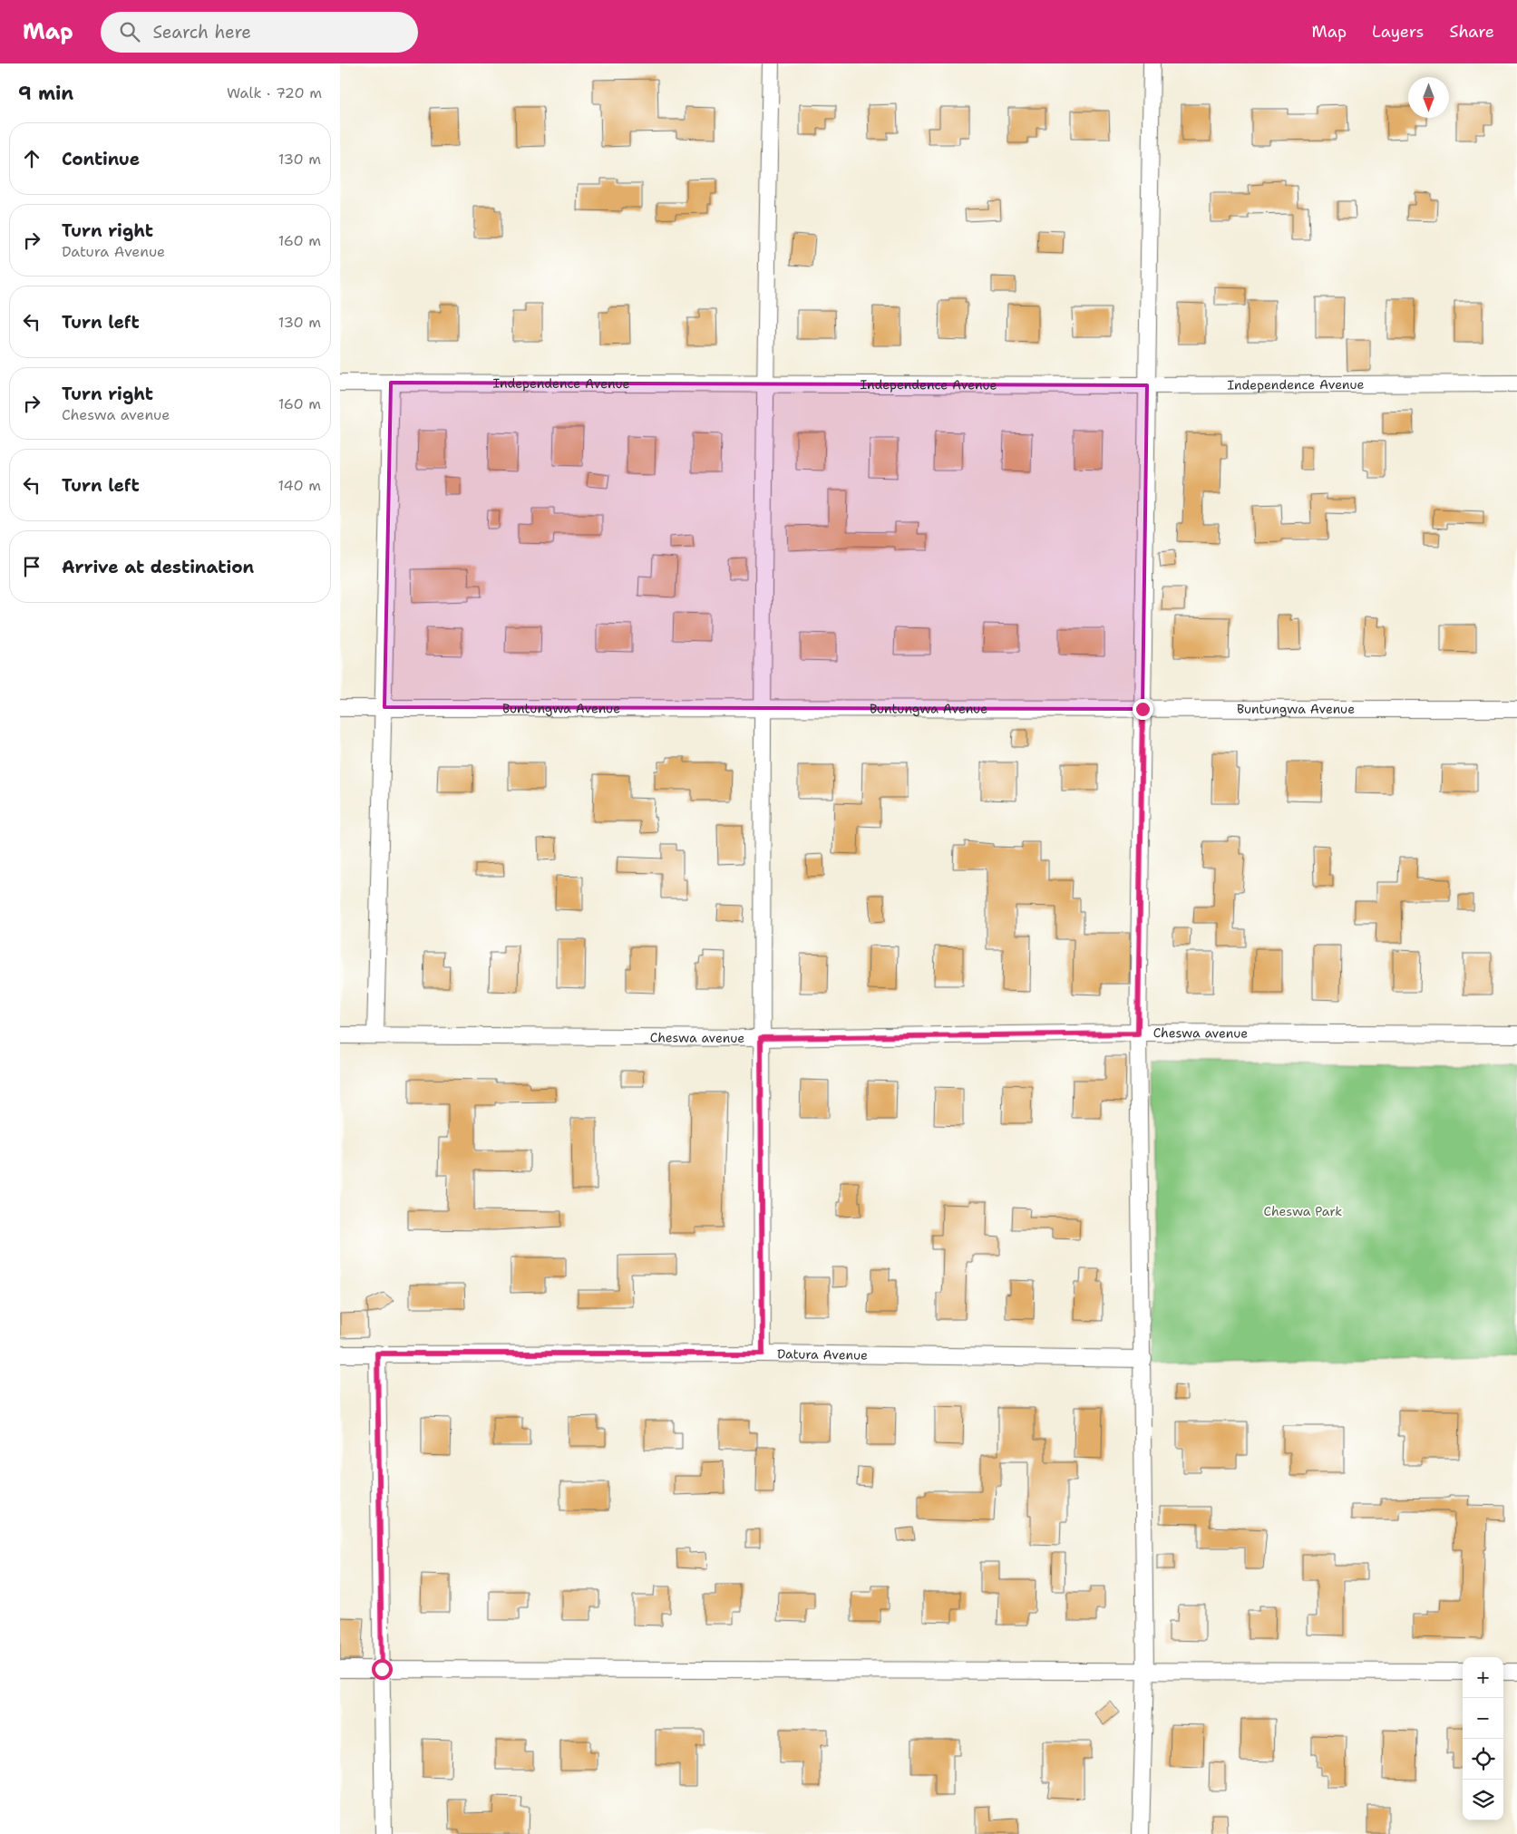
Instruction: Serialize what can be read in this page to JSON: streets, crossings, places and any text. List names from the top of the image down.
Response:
{
  "streets": {
    "street": [
      "Independence Avenue",
      "Buntungwa Avenue",
      "Cheswa avenue",
      "Datura Avenue"
    ]
  },
  "parks": ["Cheswa Park"],
  "north": "bottom",
  "page": {
    "header": "Map",
    "search": "Search here",
    "nav": ["Map", "Layers", "Share"],
    "heading": ["9 min", "Walk · 720 m"],
    "list": [
      ["Continue", "130 m"],
      ["Turn right", "Datura Avenue", "160 m"],
      ["Turn left", "130 m"],
      ["Turn right", "Cheswa avenue", "160 m"],
      ["Turn left", "140 m"],
      "Arrive at destination"
    ],
    "map_buttons": ["+", "−"]
  }
}
